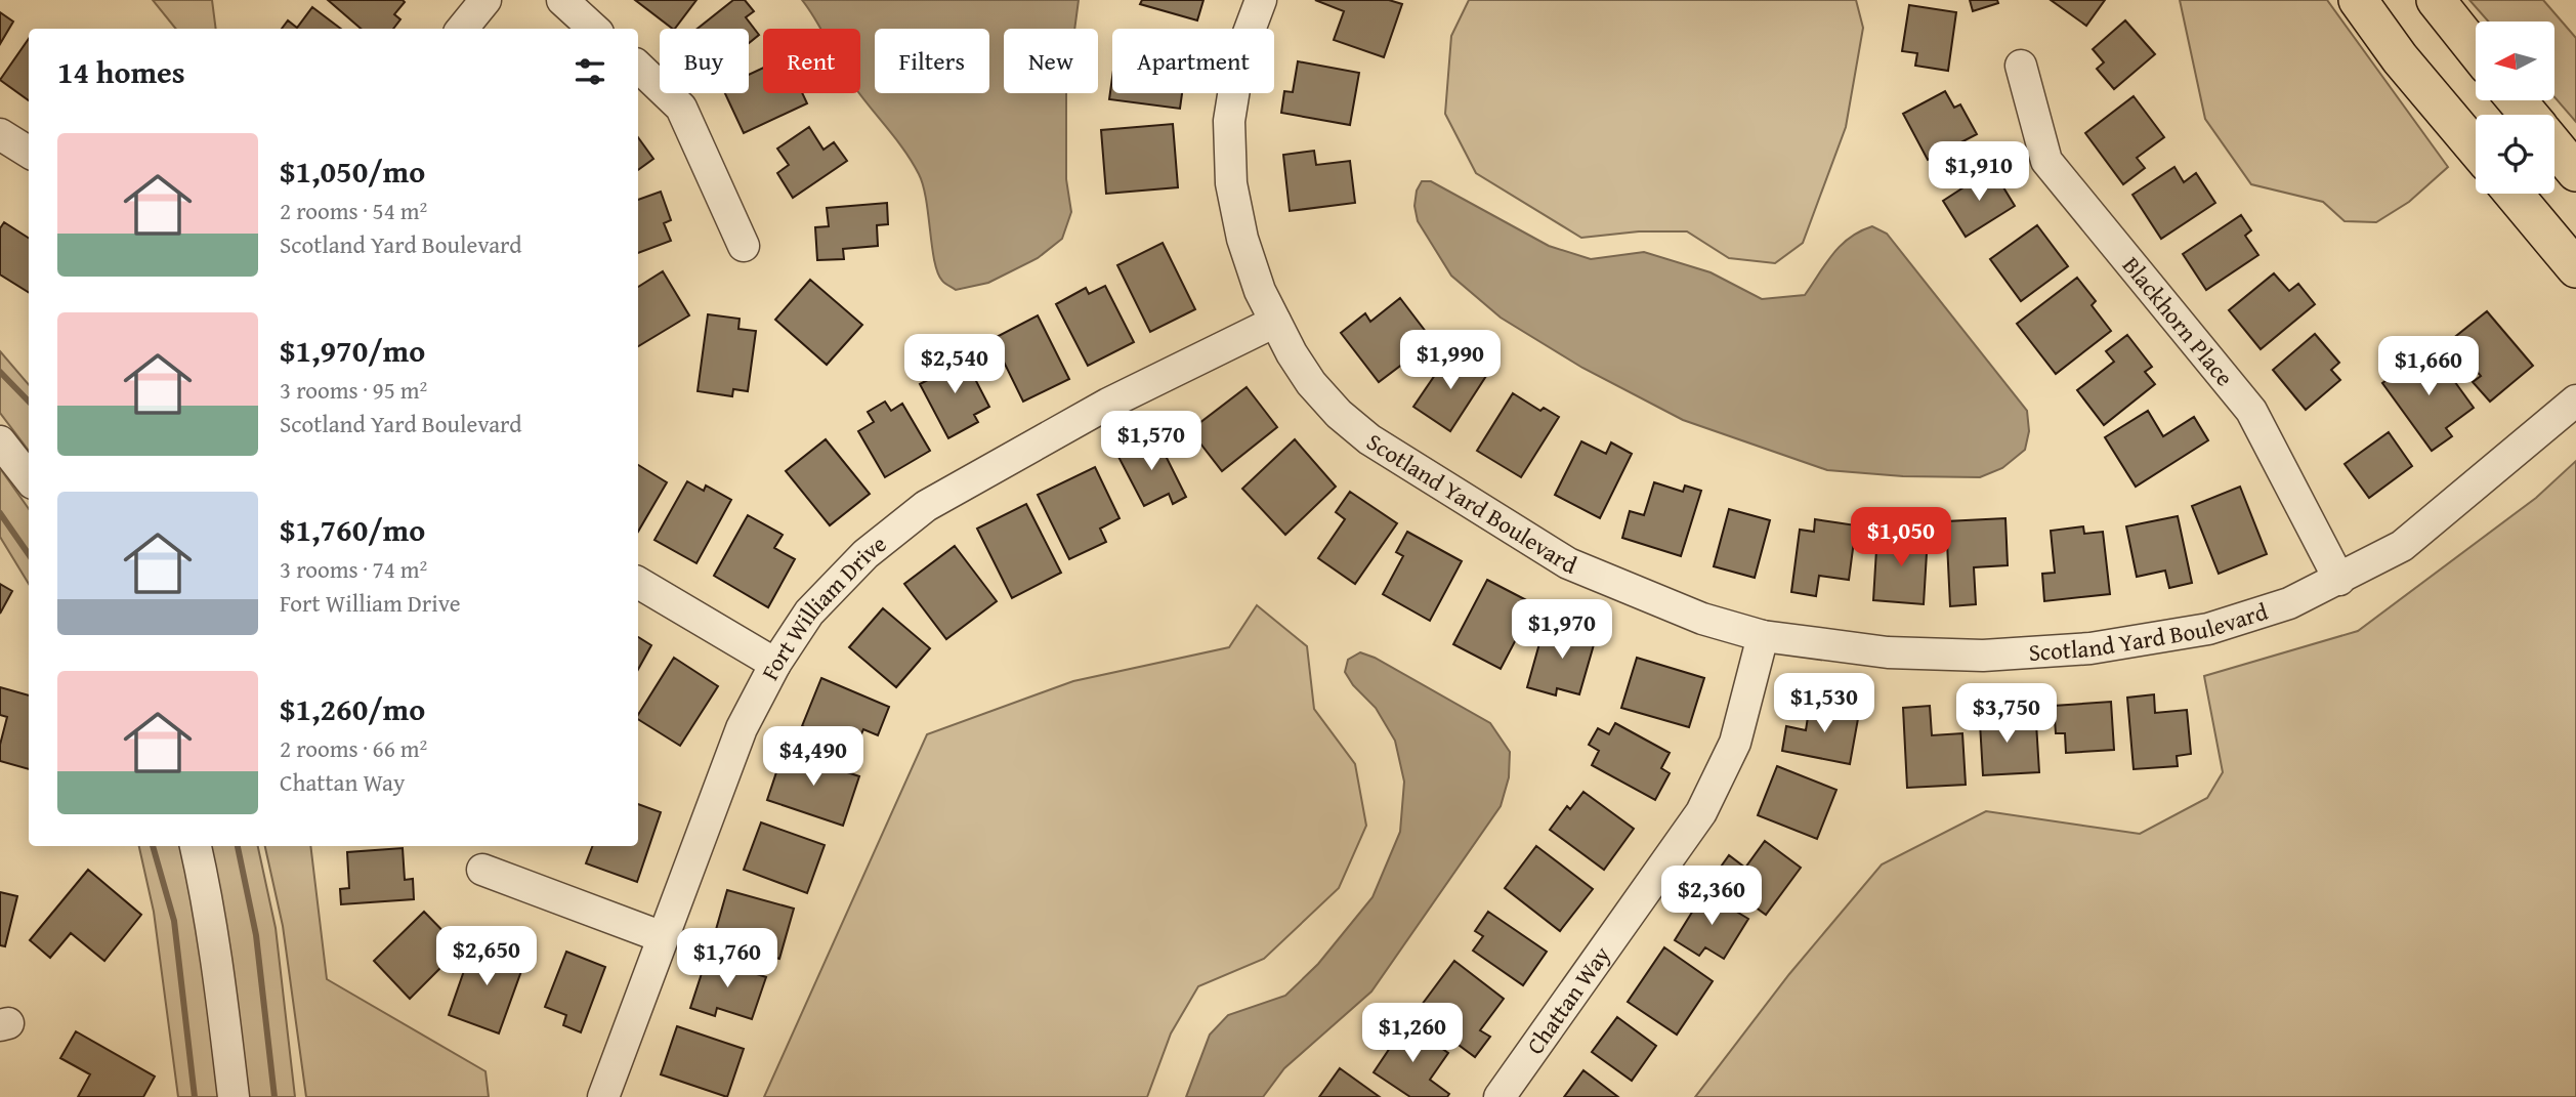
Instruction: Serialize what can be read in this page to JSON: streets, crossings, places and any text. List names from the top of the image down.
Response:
{
  "streets": {
    "street": [
      "Blackhorn Place",
      "Scotland Yard Boulevard",
      "Fort William Drive",
      "Chattan Way"
    ]
  },
  "crossings": [
    ["Blackhorn Place", "Scotland Yard Boulevard"],
    ["Scotland Yard Boulevard", "Fort William Drive"],
    ["Scotland Yard Boulevard", "Chattan Way"]
  ],
  "north": "left",
  "page": {
    "chip": [
      "Buy",
      "Rent",
      "Filters",
      "New",
      "Apartment"
    ],
    "heading": "14 homes",
    "list": [
      {
        "name": "$1,050/mo",
        "note": "2 rooms · 54 m² · Scotland Yard Boulevard"
      },
      {
        "name": "$1,970/mo",
        "note": "3 rooms · 95 m² · Scotland Yard Boulevard"
      },
      {
        "name": "$1,760/mo",
        "note": "3 rooms · 74 m² · Fort William Drive"
      },
      {
        "name": "$1,260/mo",
        "note": "2 rooms · 66 m² · Chattan Way"
      }
    ],
    "price": [
      "$1,910",
      "$1,990",
      "$2,540",
      "$1,660",
      "$1,570",
      "$1,050",
      "$1,970",
      "$1,530",
      "$3,750",
      "$4,490",
      "$2,360",
      "$2,650",
      "$1,760",
      "$1,260"
    ]
  }
}
